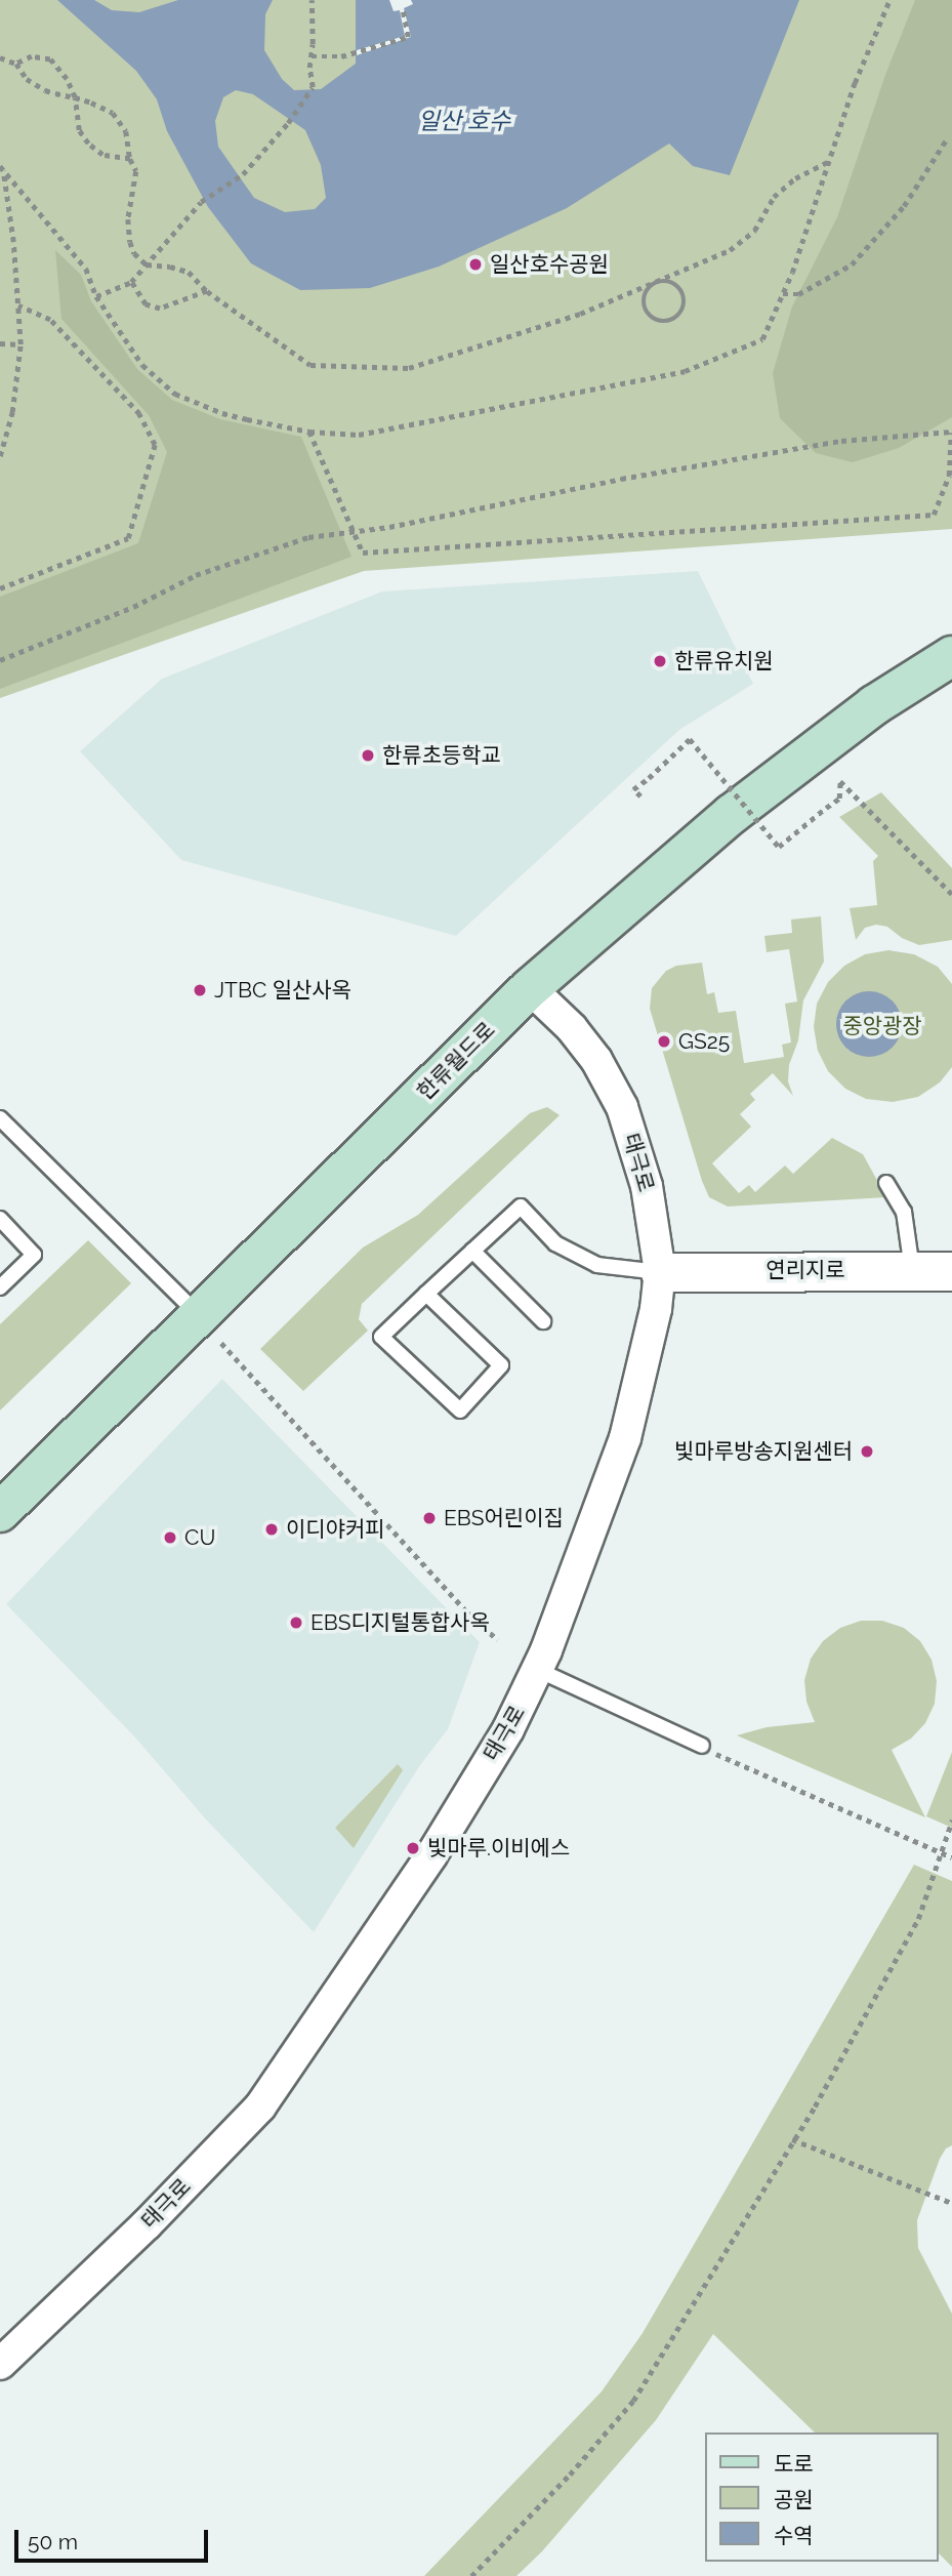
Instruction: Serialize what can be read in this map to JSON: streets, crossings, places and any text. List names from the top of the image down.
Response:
{
  "streets": {
    "main road": ["한류월드로"],
    "street": ["태극로", "연리지로"]
  },
  "crossings": [
    ["한류월드로", "태극로"],
    ["태극로", "연리지로"]
  ],
  "water": ["일산 호수"],
  "parks": ["중앙광장"],
  "places": [
    "일산호수공원",
    "한류유치원",
    "한류초등학교",
    "JTBC 일산사옥",
    "GS25",
    "빛마루방송지원센터",
    "EBS어린이집",
    "이디야커피",
    "CU",
    "EBS디지털통합사옥",
    "빛마루.이비에스"
  ],
  "legend": ["도로", "공원", "수역"],
  "scale_bar": "50 m"
}
